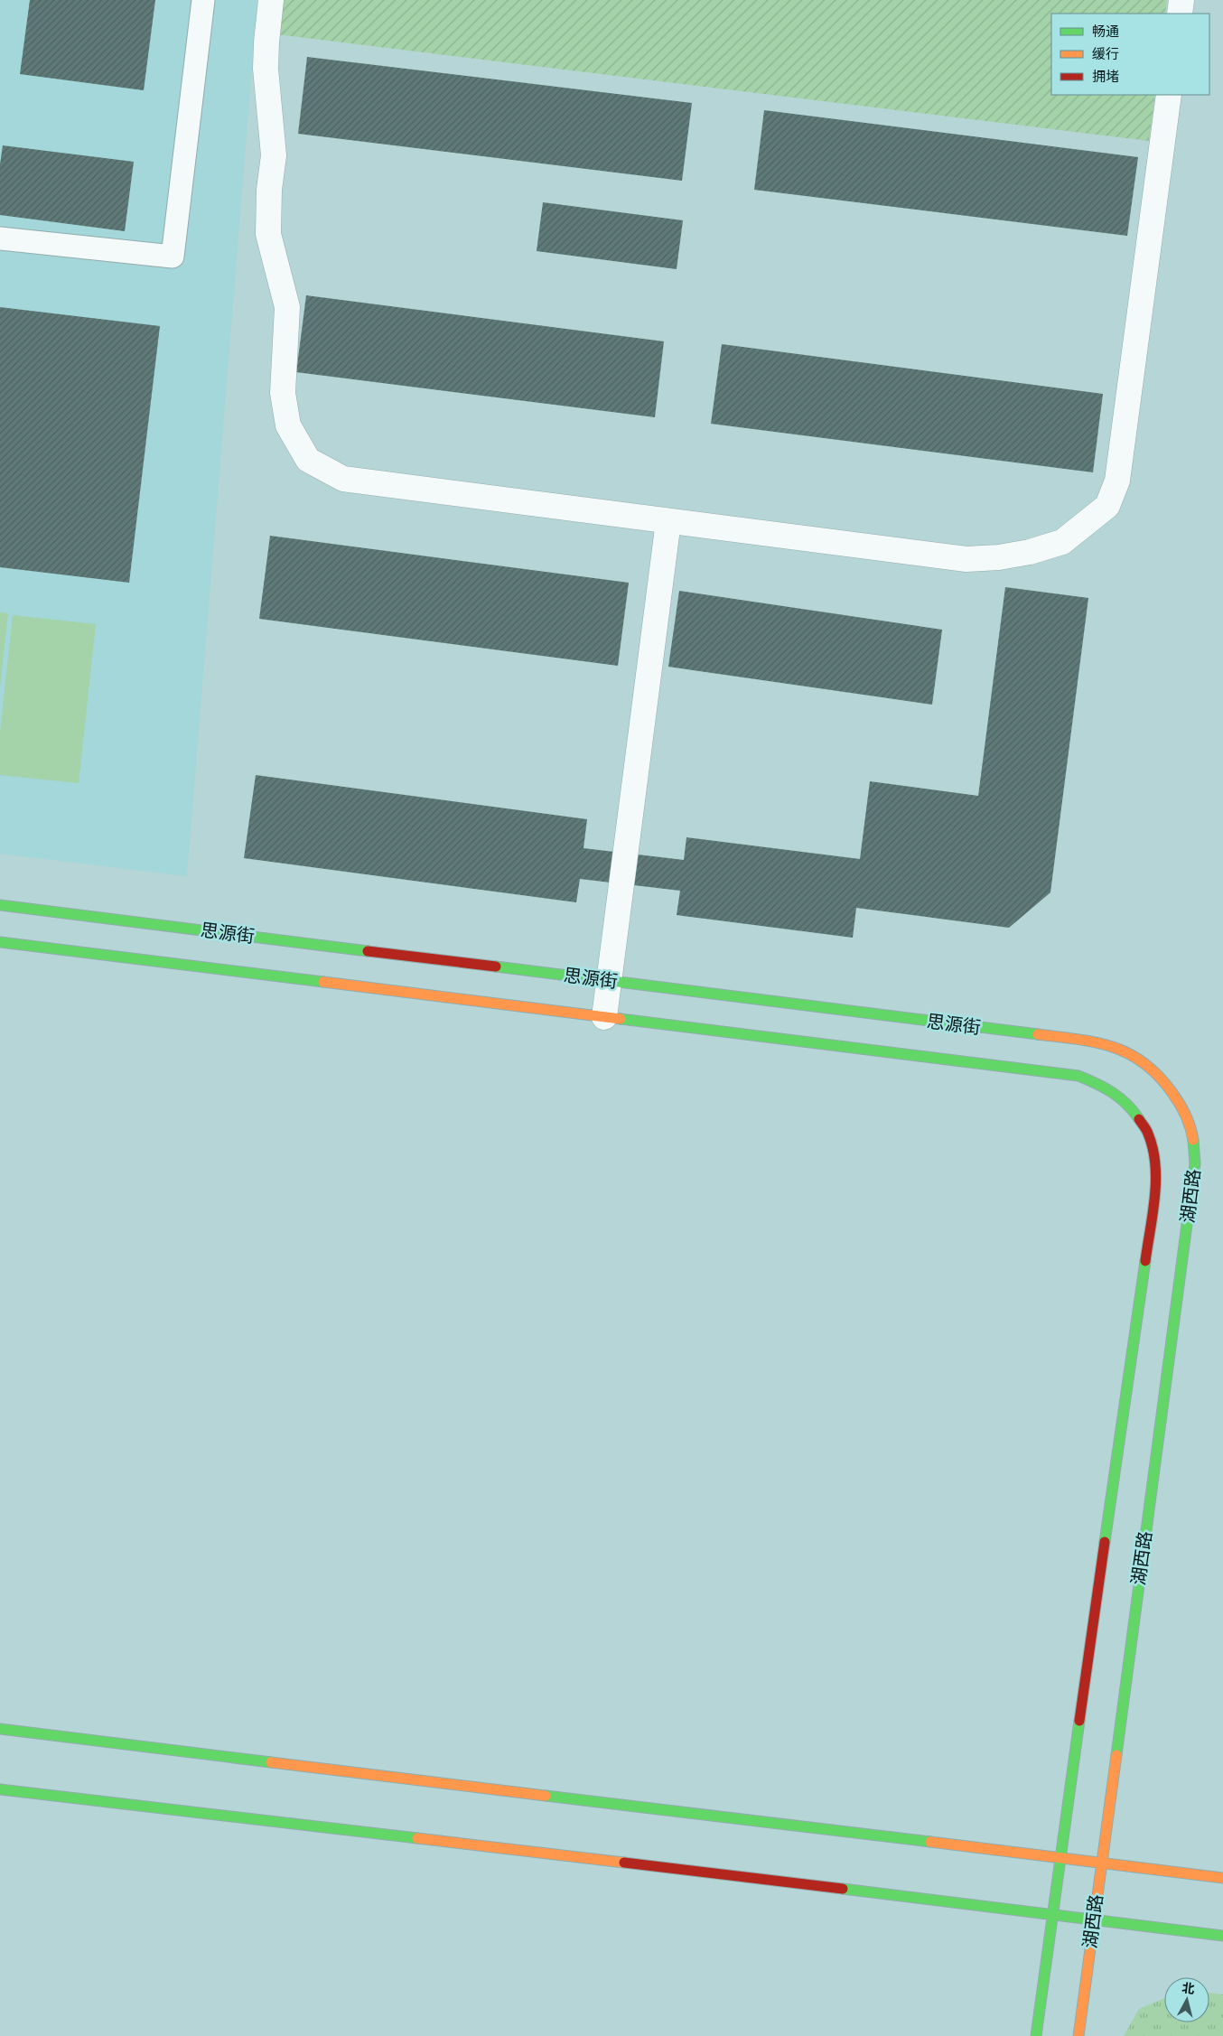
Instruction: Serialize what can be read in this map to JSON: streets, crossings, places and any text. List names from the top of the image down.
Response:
{
  "streets": {
    "street": ["思源街", "湖西路"]
  },
  "crossings": [
    ["思源街", "湖西路"]
  ],
  "legend": ["畅通", "缓行", "拥堵"],
  "north": "top"
}
